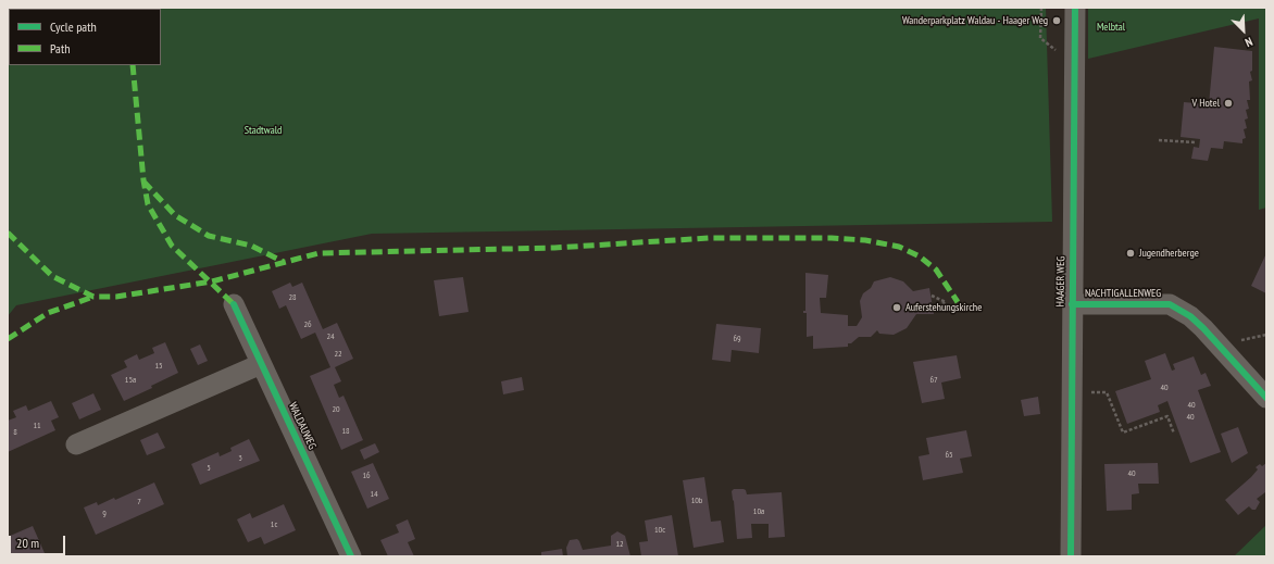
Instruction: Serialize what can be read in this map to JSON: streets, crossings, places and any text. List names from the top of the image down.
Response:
{
  "streets": {
    "street": ["HAAGER WEG", "NACHTIGALLENWEG", "WALDAUWEG"]
  },
  "crossings": [
    ["HAAGER WEG", "NACHTIGALLENWEG"]
  ],
  "parks": ["Melbtal", "Stadtwald"],
  "places": [
    "Wanderparkplatz Waldau - Haager Weg",
    "V Hotel",
    "Jugendherberge",
    "Auferstehungskirche"
  ],
  "house_numbers": [
    "28",
    "26",
    "24",
    "69",
    "22",
    "15",
    "15a",
    "67",
    "40",
    "40",
    "20",
    "40",
    "11",
    "18",
    "8",
    "65",
    "3",
    "5",
    "40",
    "16",
    "14",
    "10b",
    "7",
    "10a",
    "9",
    "1c",
    "10c",
    "12"
  ],
  "legend": ["Cycle path", "Path"],
  "scale_bar": "20 m",
  "north": "bottom right"
}
